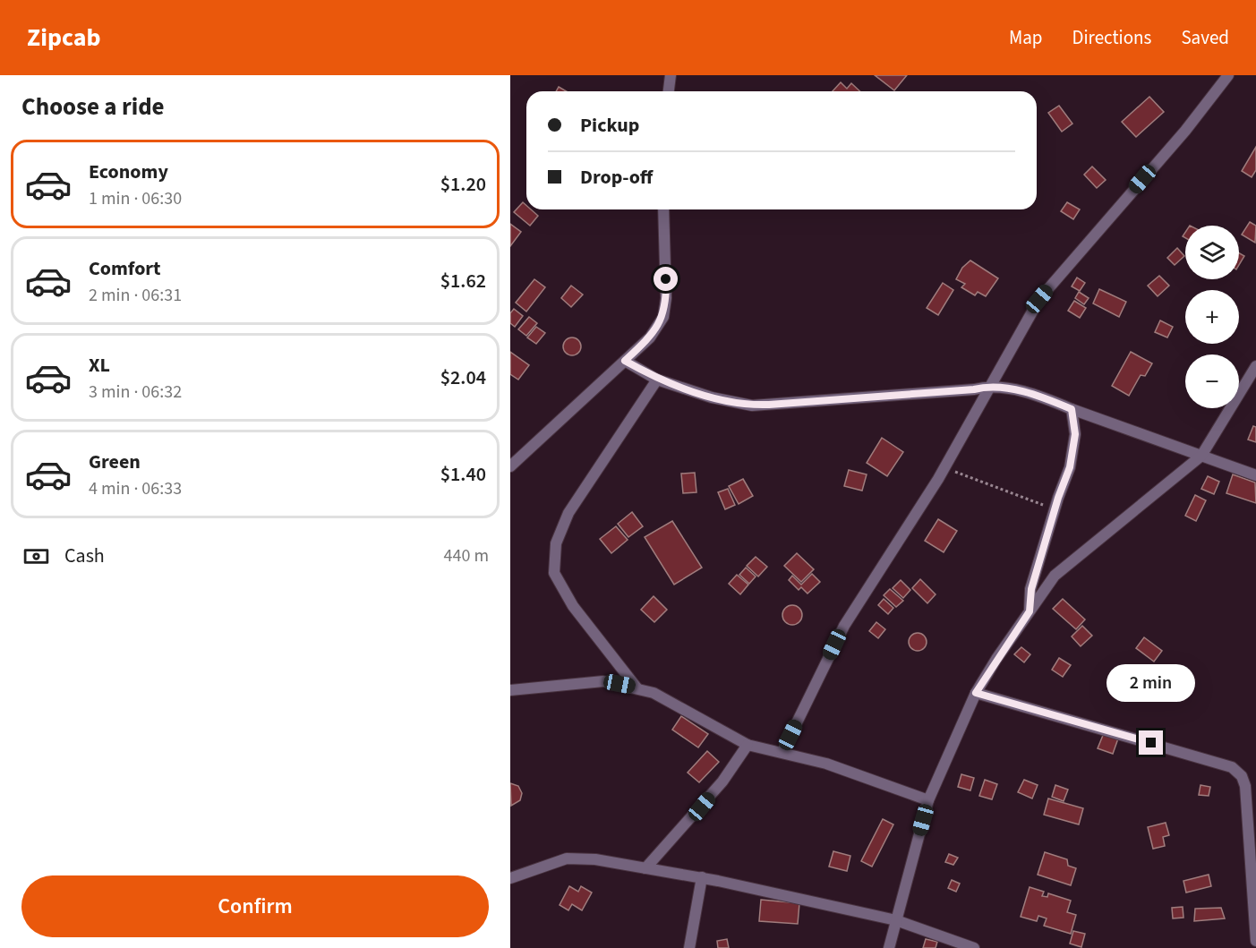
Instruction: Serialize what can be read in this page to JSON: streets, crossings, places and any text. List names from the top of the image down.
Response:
{
  "page": {
    "header": "Zipcab",
    "nav": ["Map", "Directions", "Saved"],
    "heading": "Choose a ride",
    "banner": ["Pickup", "Drop-off"],
    "list": [
      {
        "name": "Economy",
        "note": "1 min · 06:30",
        "value": "$1.20"
      },
      {
        "name": "Comfort",
        "note": "2 min · 06:31",
        "value": "$1.62"
      },
      {
        "name": "XL",
        "note": "3 min · 06:32",
        "value": "$2.04"
      },
      {
        "name": "Green",
        "note": "4 min · 06:33",
        "value": "$1.40"
      }
    ],
    "map_buttons": ["+", "−"],
    "pay": ["Cash", "440 m"],
    "bubble": "2 min",
    "buttons": "Confirm"
  }
}
